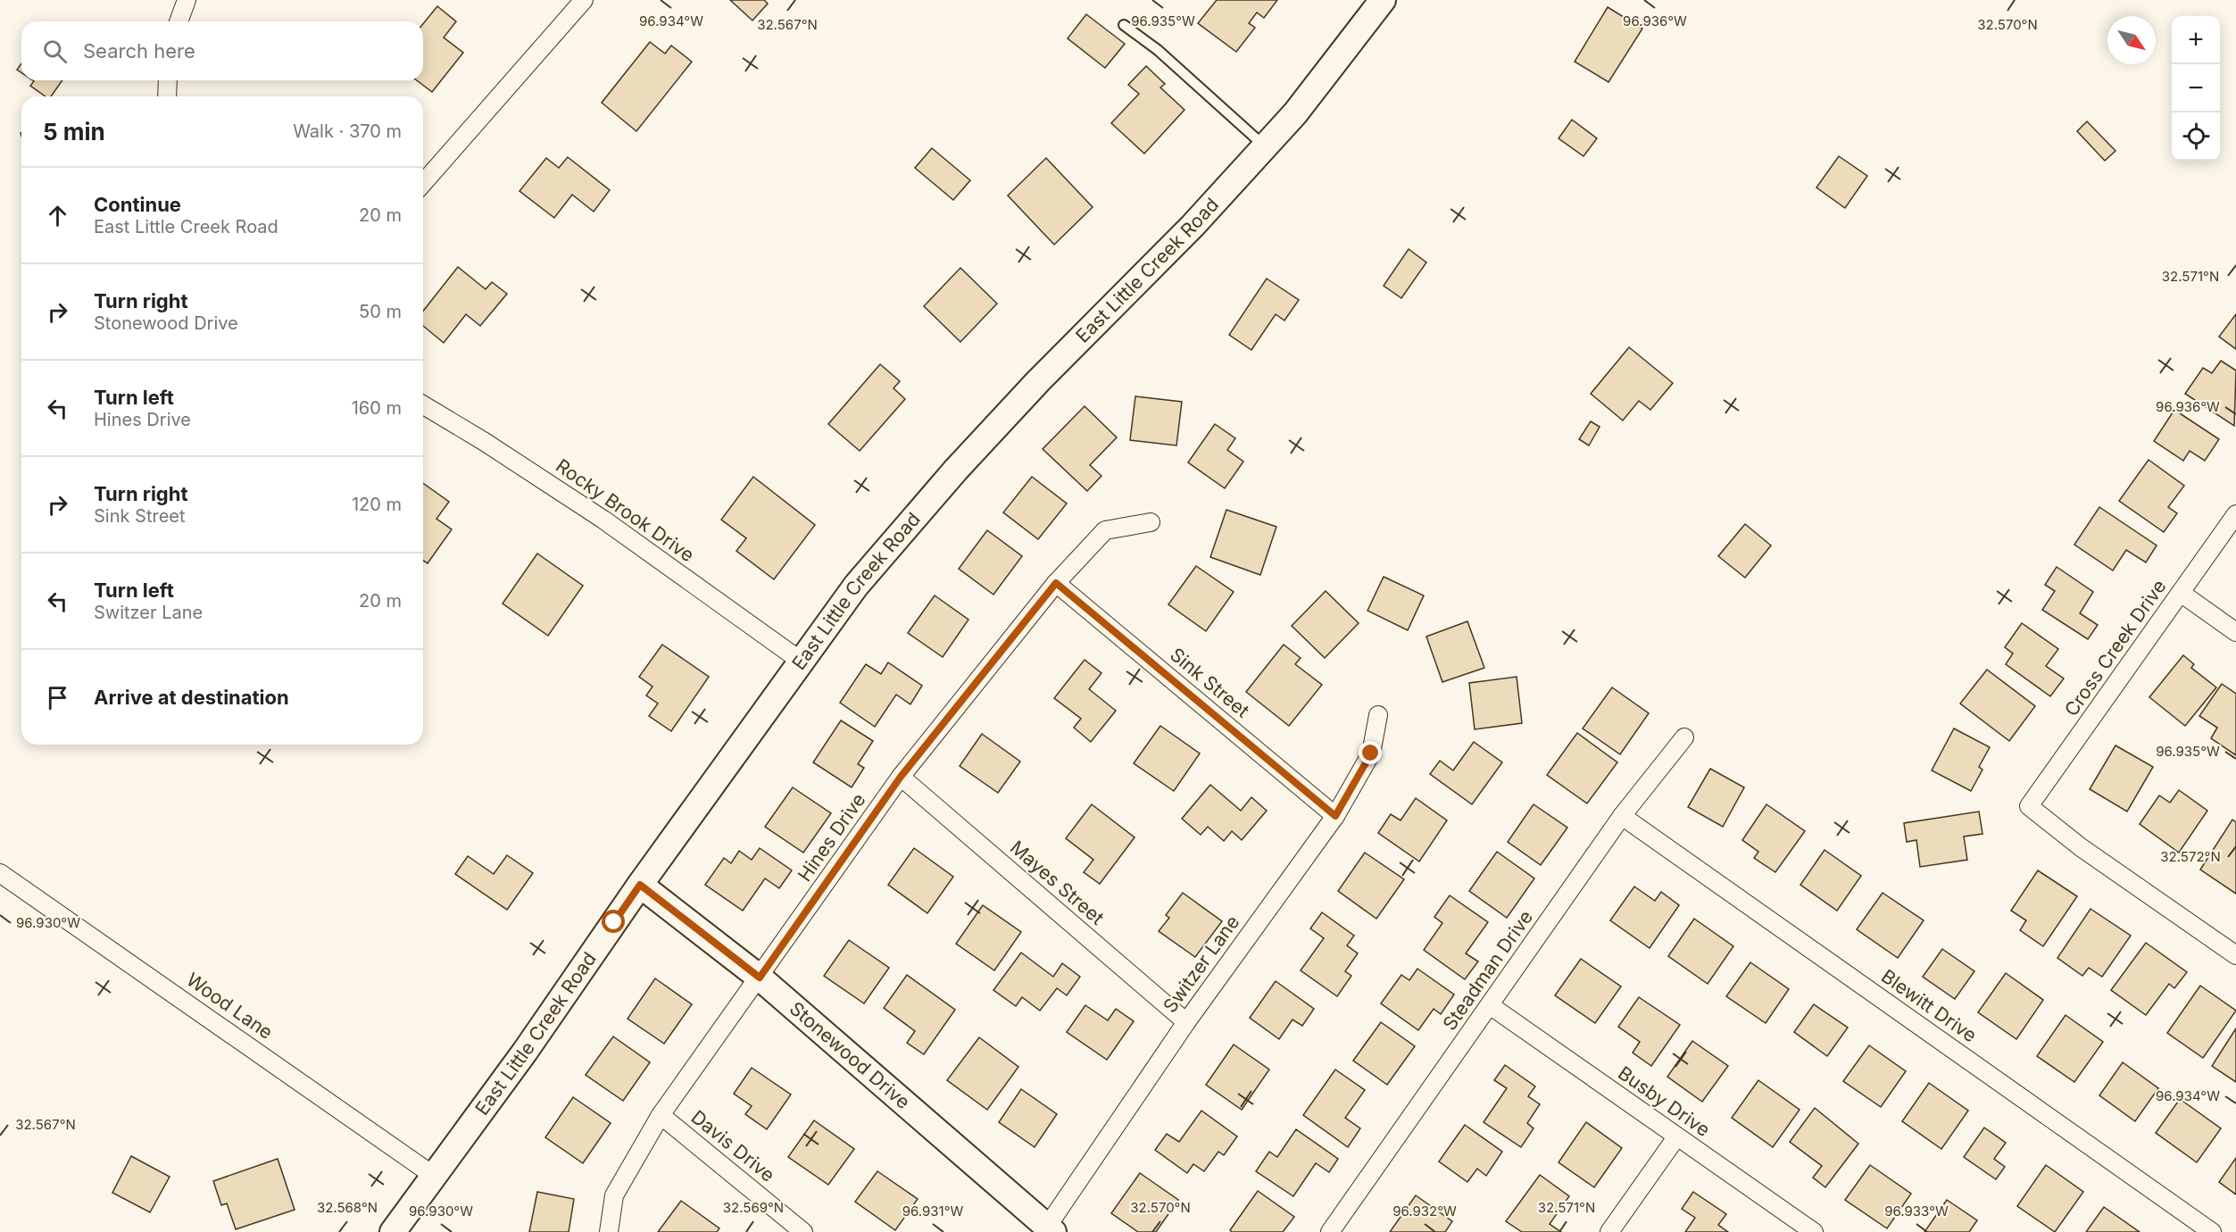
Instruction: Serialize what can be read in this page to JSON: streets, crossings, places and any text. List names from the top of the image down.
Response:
{
  "streets": {
    "street": [
      "East Little Creek Road",
      "Rocky Brook Drive",
      "Cross Creek Drive",
      "Sink Street",
      "Hines Drive",
      "Mayes Street",
      "Switzer Lane",
      "Steadman Drive",
      "Wood Lane",
      "Blewitt Drive",
      "Stonewood Drive",
      "Busby Drive",
      "Davis Drive"
    ]
  },
  "crossings": [
    ["East Little Creek Road", "Rocky Brook Drive"],
    ["East Little Creek Road", "Wood Lane"],
    ["East Little Creek Road", "Stonewood Drive"],
    ["Sink Street", "Hines Drive"],
    ["Sink Street", "Switzer Lane"],
    ["Hines Drive", "Mayes Street"],
    ["Hines Drive", "Stonewood Drive"],
    ["Hines Drive", "Davis Drive"],
    ["Mayes Street", "Switzer Lane"],
    ["Switzer Lane", "Stonewood Drive"],
    ["Steadman Drive", "Blewitt Drive"],
    ["Steadman Drive", "Busby Drive"]
  ],
  "north": "bottom right",
  "page": {
    "map_buttons": ["+", "−"],
    "search": "Search here",
    "heading": ["5 min", "Walk · 370 m"],
    "list": [
      ["Continue", "East Little Creek Road", "20 m"],
      ["Turn right", "Stonewood Drive", "50 m"],
      ["Turn left", "Hines Drive", "160 m"],
      ["Turn right", "Sink Street", "120 m"],
      ["Turn left", "Switzer Lane", "20 m"],
      "Arrive at destination"
    ]
  },
  "coordinates": [
    "96.936°W",
    "96.934°W",
    "96.935°W",
    "32.567°N",
    "32.570°N",
    "32.571°N",
    "32.572°N",
    "96.930°W",
    "32.568°N",
    "32.569°N",
    "96.931°W",
    "96.932°W",
    "96.933°W"
  ]
}
